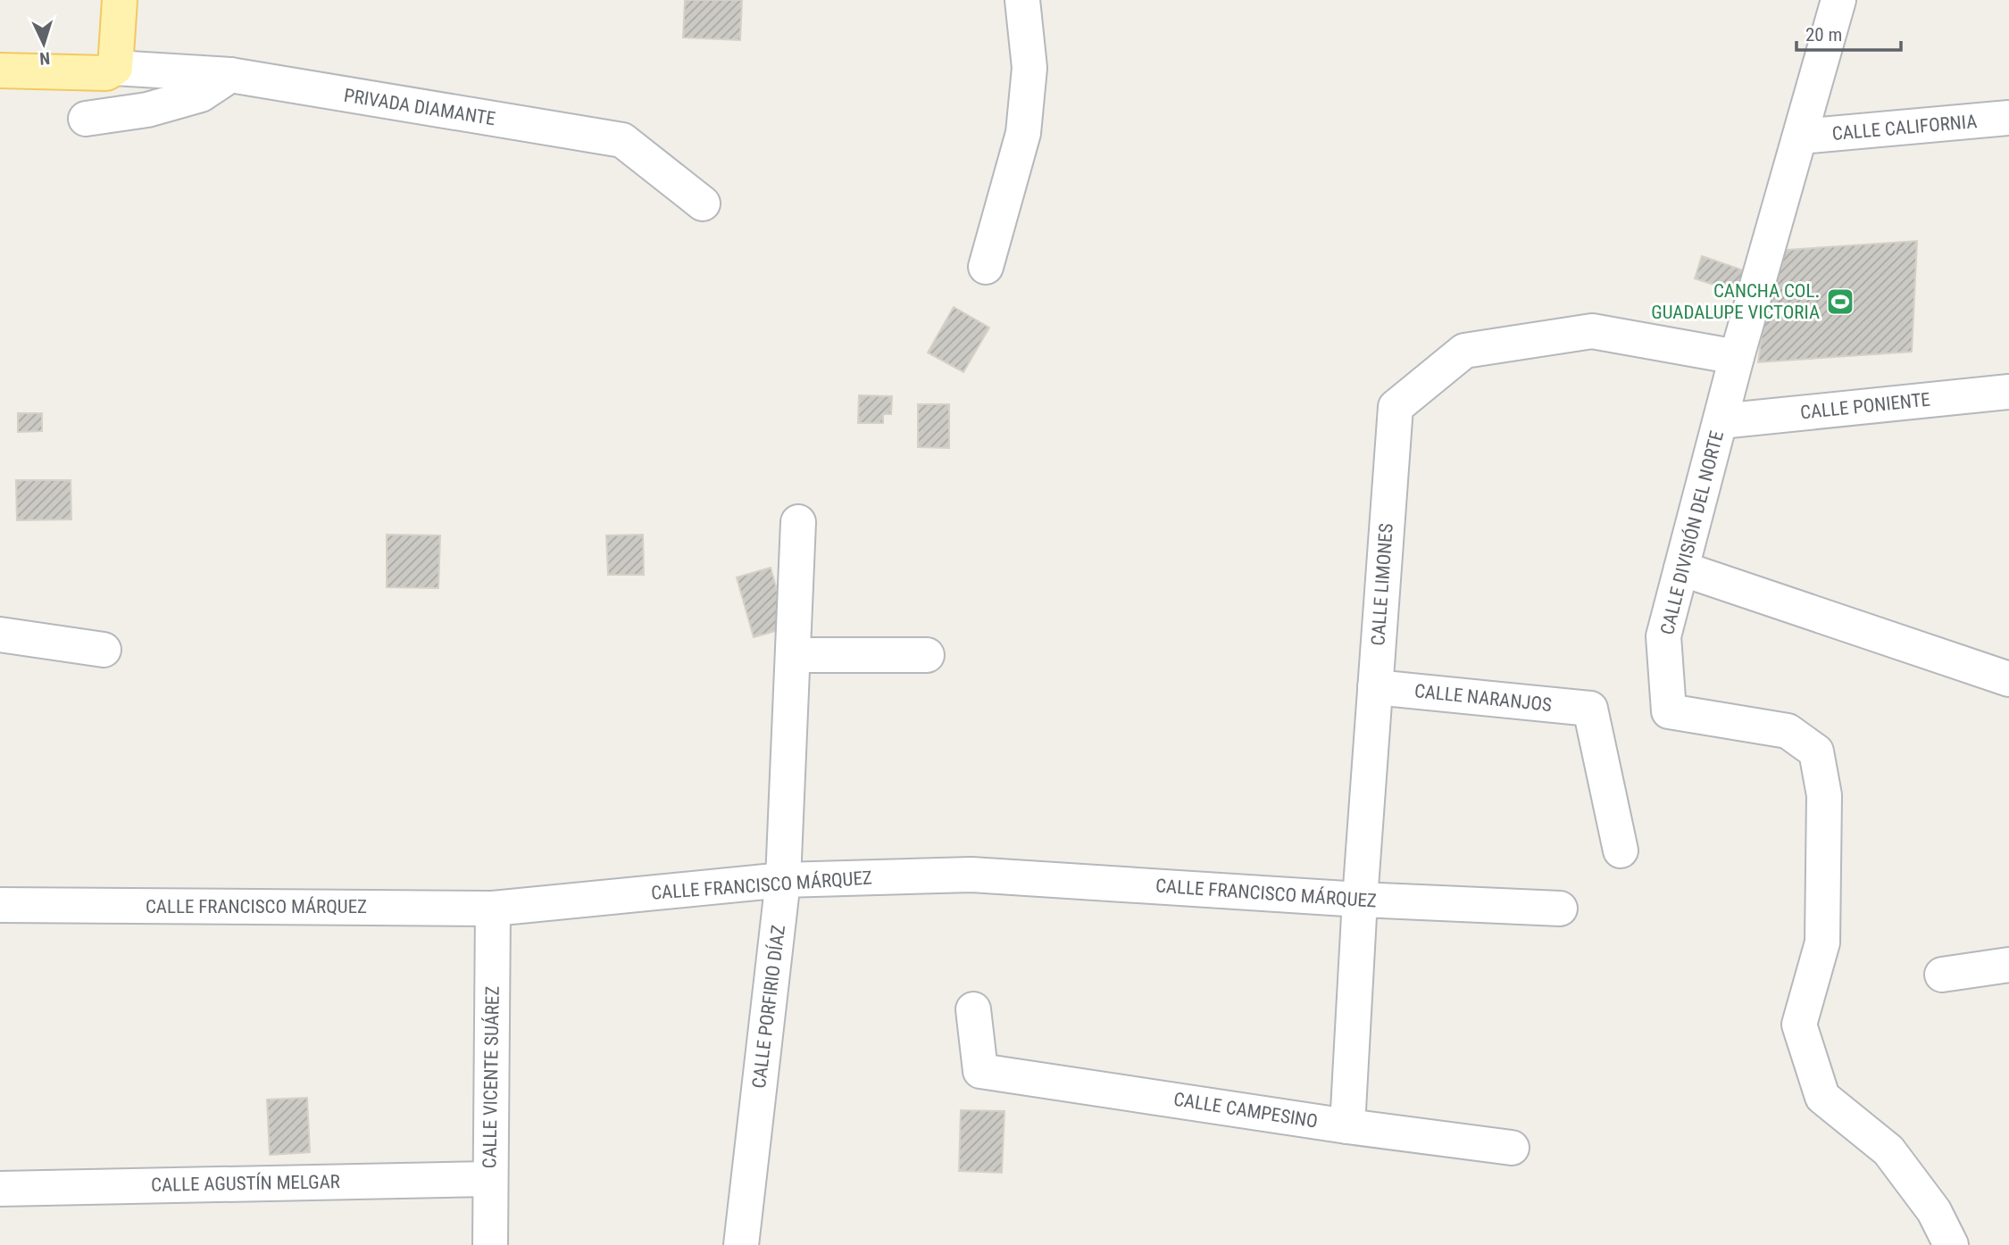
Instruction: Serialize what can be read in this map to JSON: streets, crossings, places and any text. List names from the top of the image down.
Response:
{
  "streets": {
    "street": [
      "PRIVADA DIAMANTE",
      "CALLE CALIFORNIA",
      "CALLE PONIENTE",
      "CALLE DIVISIÓN DEL NORTE",
      "CALLE LIMONES",
      "CALLE NARANJOS",
      "CALLE FRANCISCO MÁRQUEZ",
      "CALLE PORFIRIO DÍAZ",
      "CALLE VICENTE SUÁREZ",
      "CALLE CAMPESINO",
      "CALLE AGUSTÍN MELGAR"
    ]
  },
  "crossings": [
    ["CALLE CALIFORNIA", "CALLE DIVISIÓN DEL NORTE"],
    ["CALLE PONIENTE", "CALLE DIVISIÓN DEL NORTE"],
    ["CALLE DIVISIÓN DEL NORTE", "CALLE LIMONES"],
    ["CALLE LIMONES", "CALLE NARANJOS"],
    ["CALLE LIMONES", "CALLE FRANCISCO MÁRQUEZ"],
    ["CALLE LIMONES", "CALLE CAMPESINO"],
    ["CALLE FRANCISCO MÁRQUEZ", "CALLE PORFIRIO DÍAZ"],
    ["CALLE FRANCISCO MÁRQUEZ", "CALLE VICENTE SUÁREZ"],
    ["CALLE VICENTE SUÁREZ", "CALLE AGUSTÍN MELGAR"]
  ],
  "places": {
    "sports": ["CANCHA COL. GUADALUPE VICTORIA"]
  },
  "scale_bar": "20 m",
  "north": "bottom"
}
